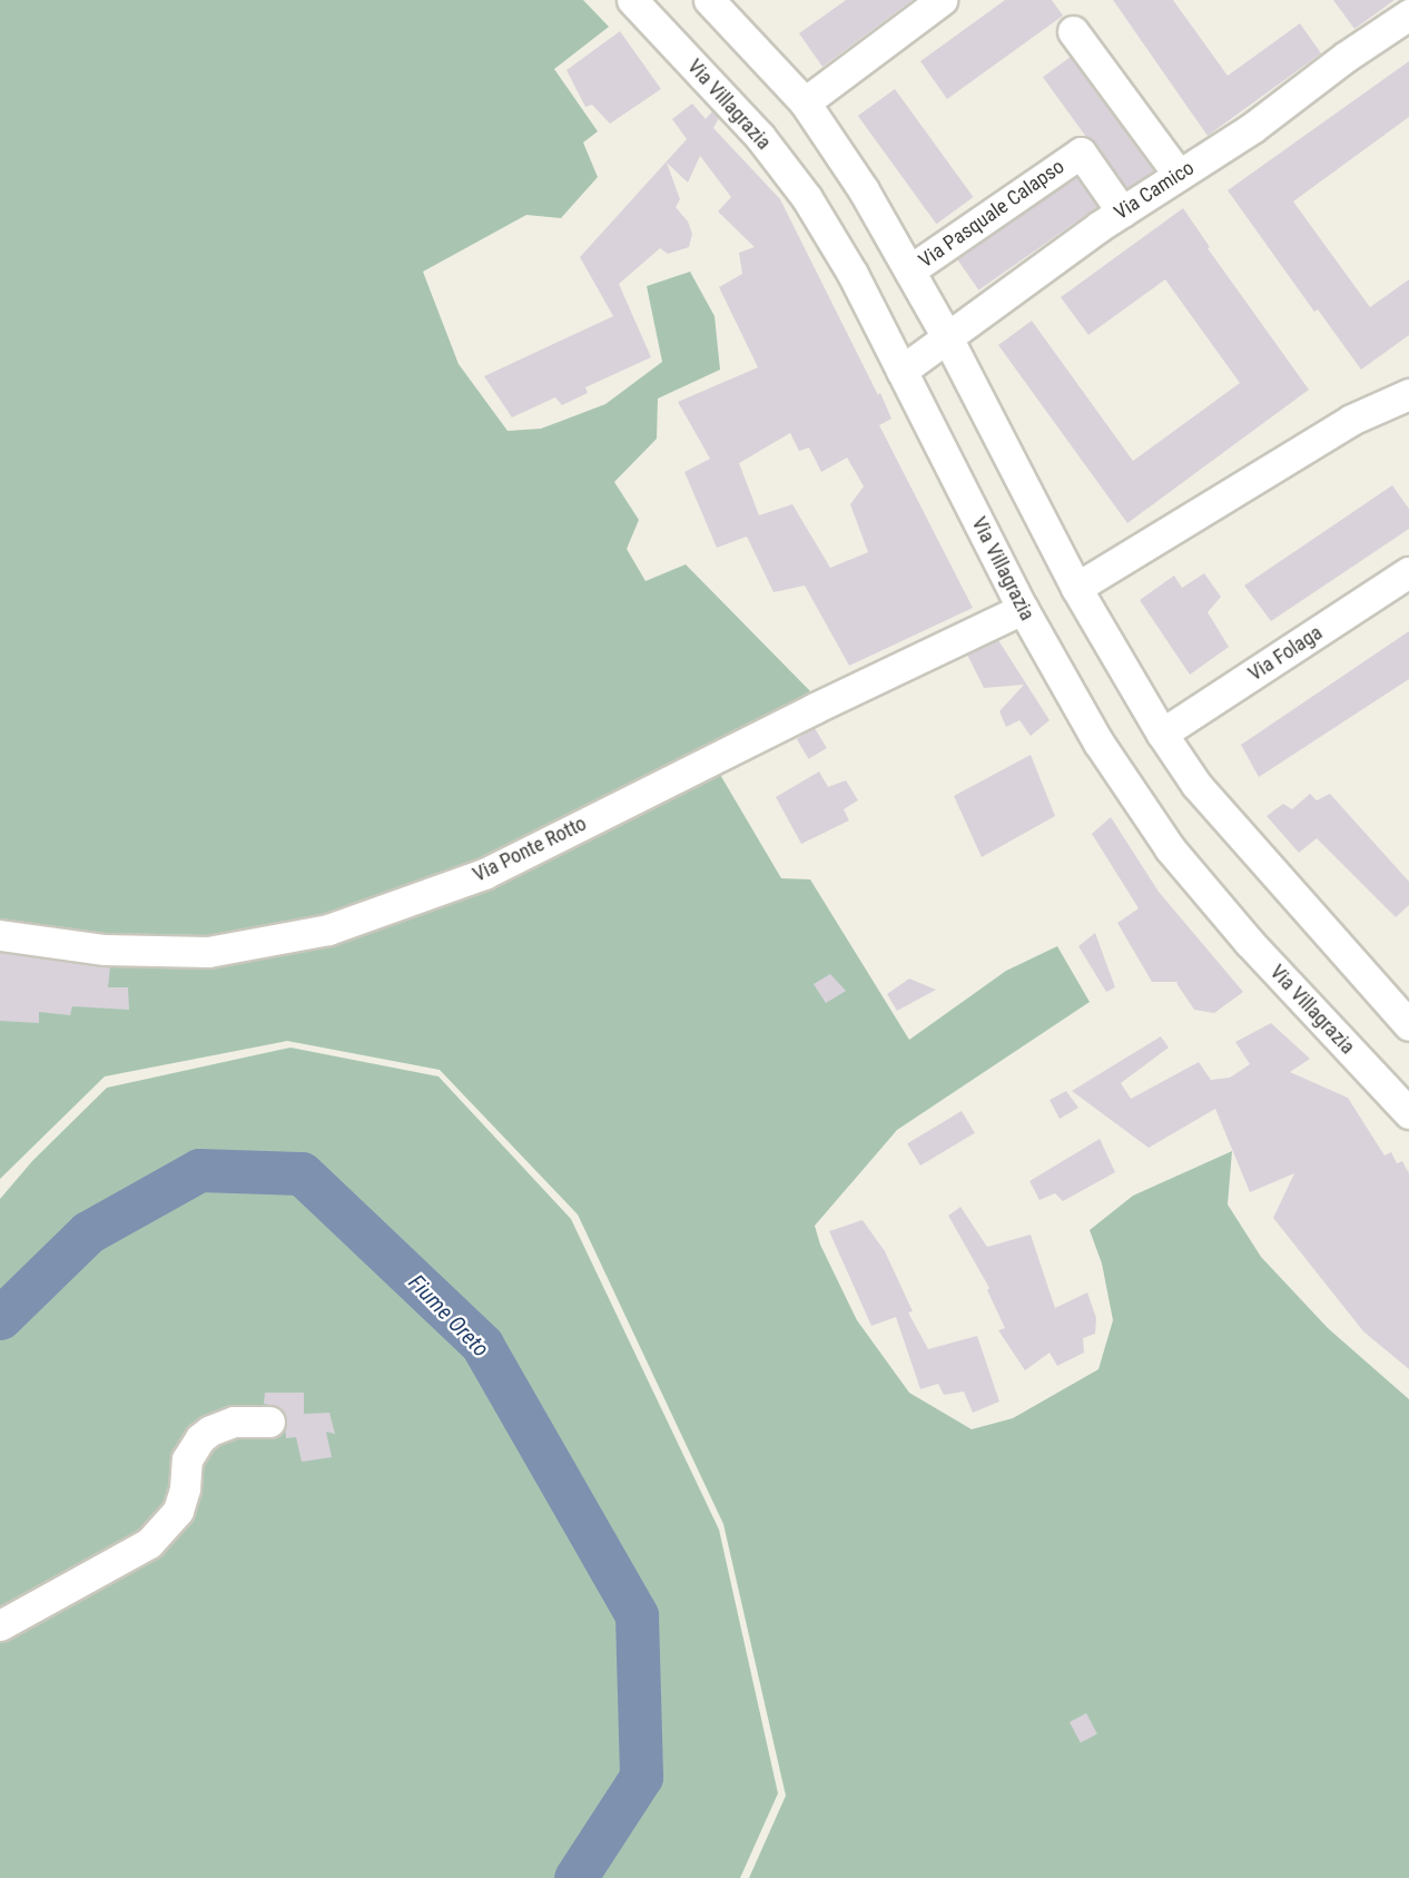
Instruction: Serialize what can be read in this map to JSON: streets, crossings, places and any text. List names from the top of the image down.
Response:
{
  "streets": {
    "street": [
      "Via Villagrazia",
      "Via Camico",
      "Via Pasquale Calapso",
      "Via Folaga",
      "Via Ponte Rotto"
    ]
  },
  "crossings": [
    ["Via Villagrazia", "Via Camico"],
    ["Via Villagrazia", "Via Ponte Rotto"],
    ["Via Camico", "Via Pasquale Calapso"]
  ],
  "water": ["Fiume Oreto"]
}
